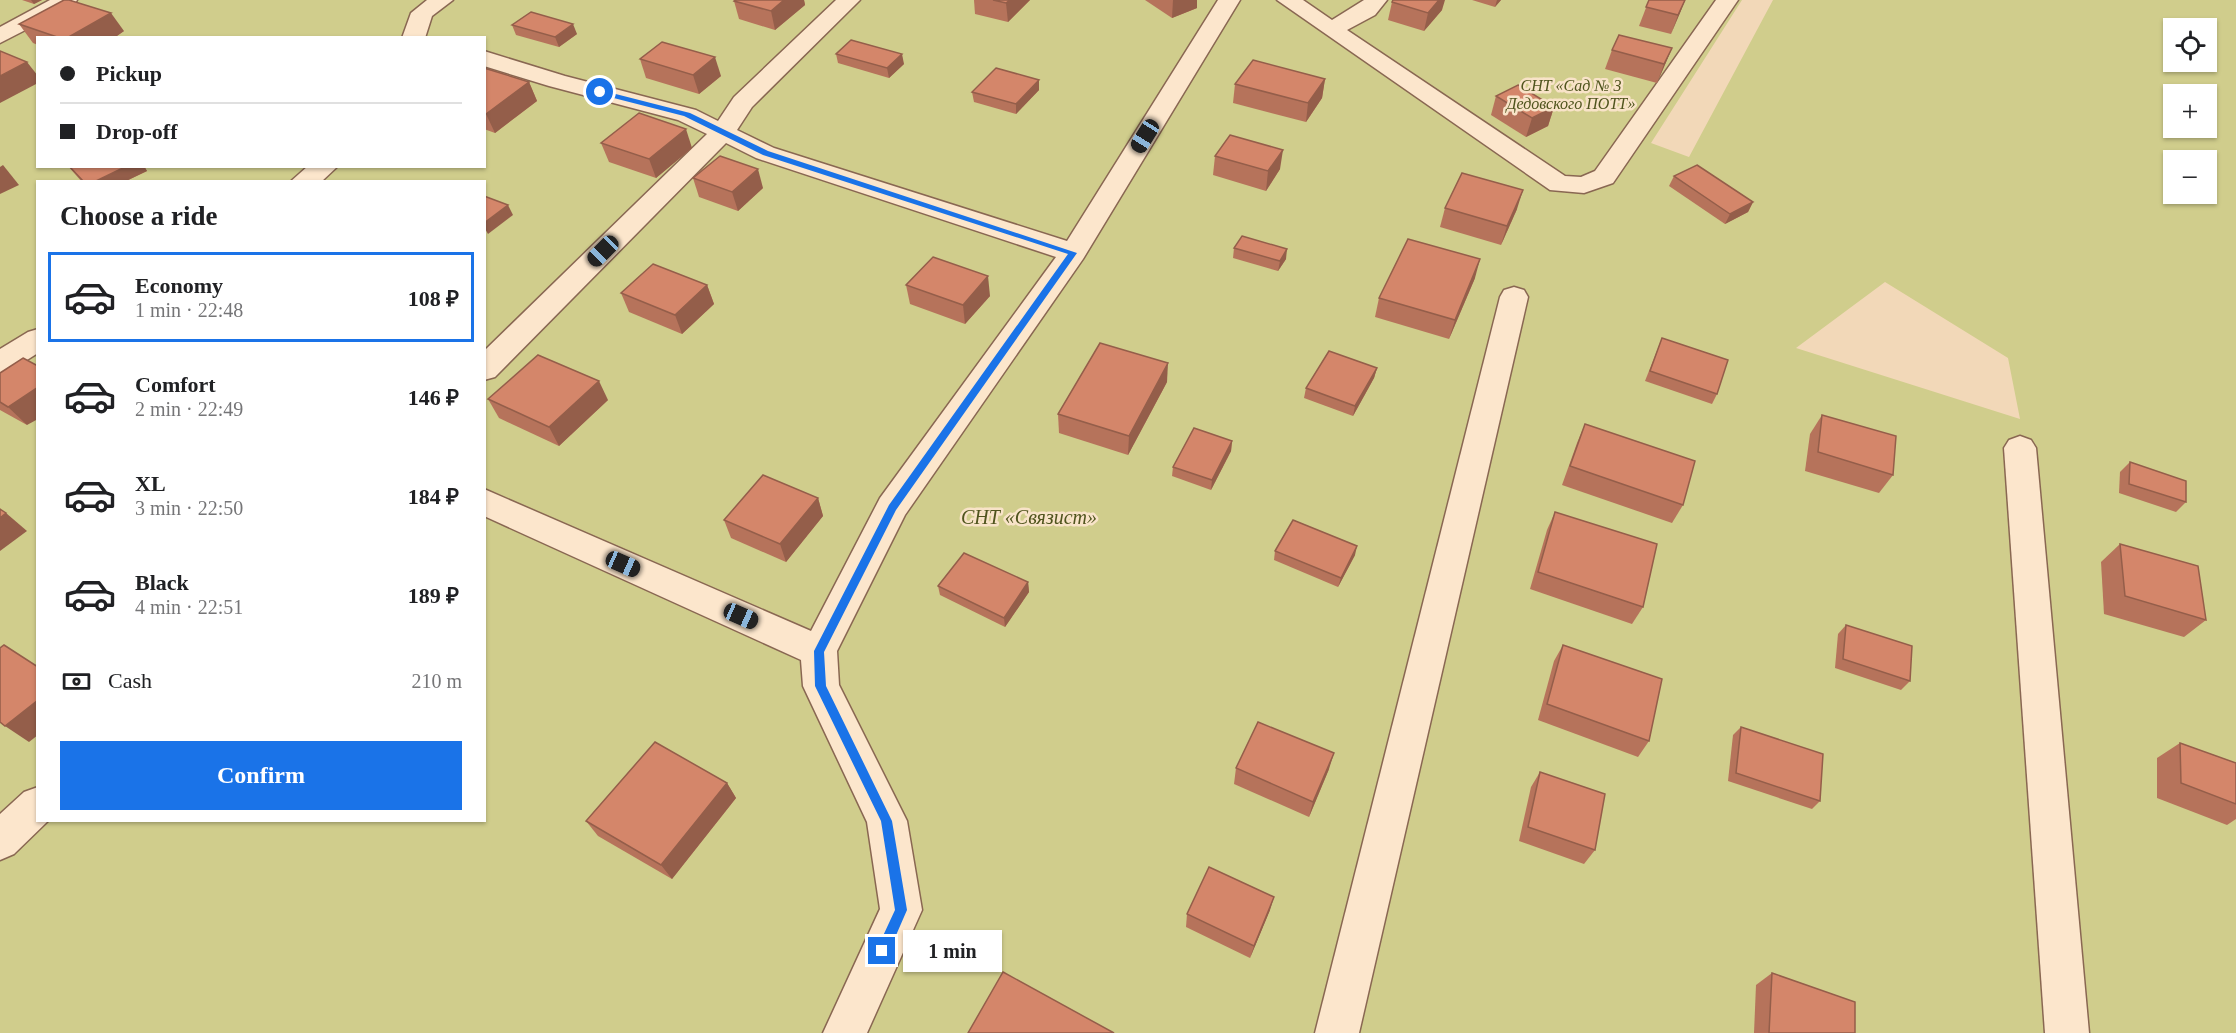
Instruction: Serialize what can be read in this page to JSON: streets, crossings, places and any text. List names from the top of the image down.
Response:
{
  "parks": ["СНТ «Сад № 3 Дедовского ПОТТ»", "СНТ «Связист»"],
  "page": {
    "map_buttons": ["+", "−"],
    "banner": ["Pickup", "Drop-off"],
    "heading": "Choose a ride",
    "list": [
      {
        "name": "Economy",
        "note": "1 min · 22:48",
        "value": "108 ₽"
      },
      {
        "name": "Comfort",
        "note": "2 min · 22:49",
        "value": "146 ₽"
      },
      {
        "name": "XL",
        "note": "3 min · 22:50",
        "value": "184 ₽"
      },
      {
        "name": "Black",
        "note": "4 min · 22:51",
        "value": "189 ₽"
      }
    ],
    "pay": ["Cash", "210 m"],
    "buttons": "Confirm",
    "bubble": "1 min"
  }
}
